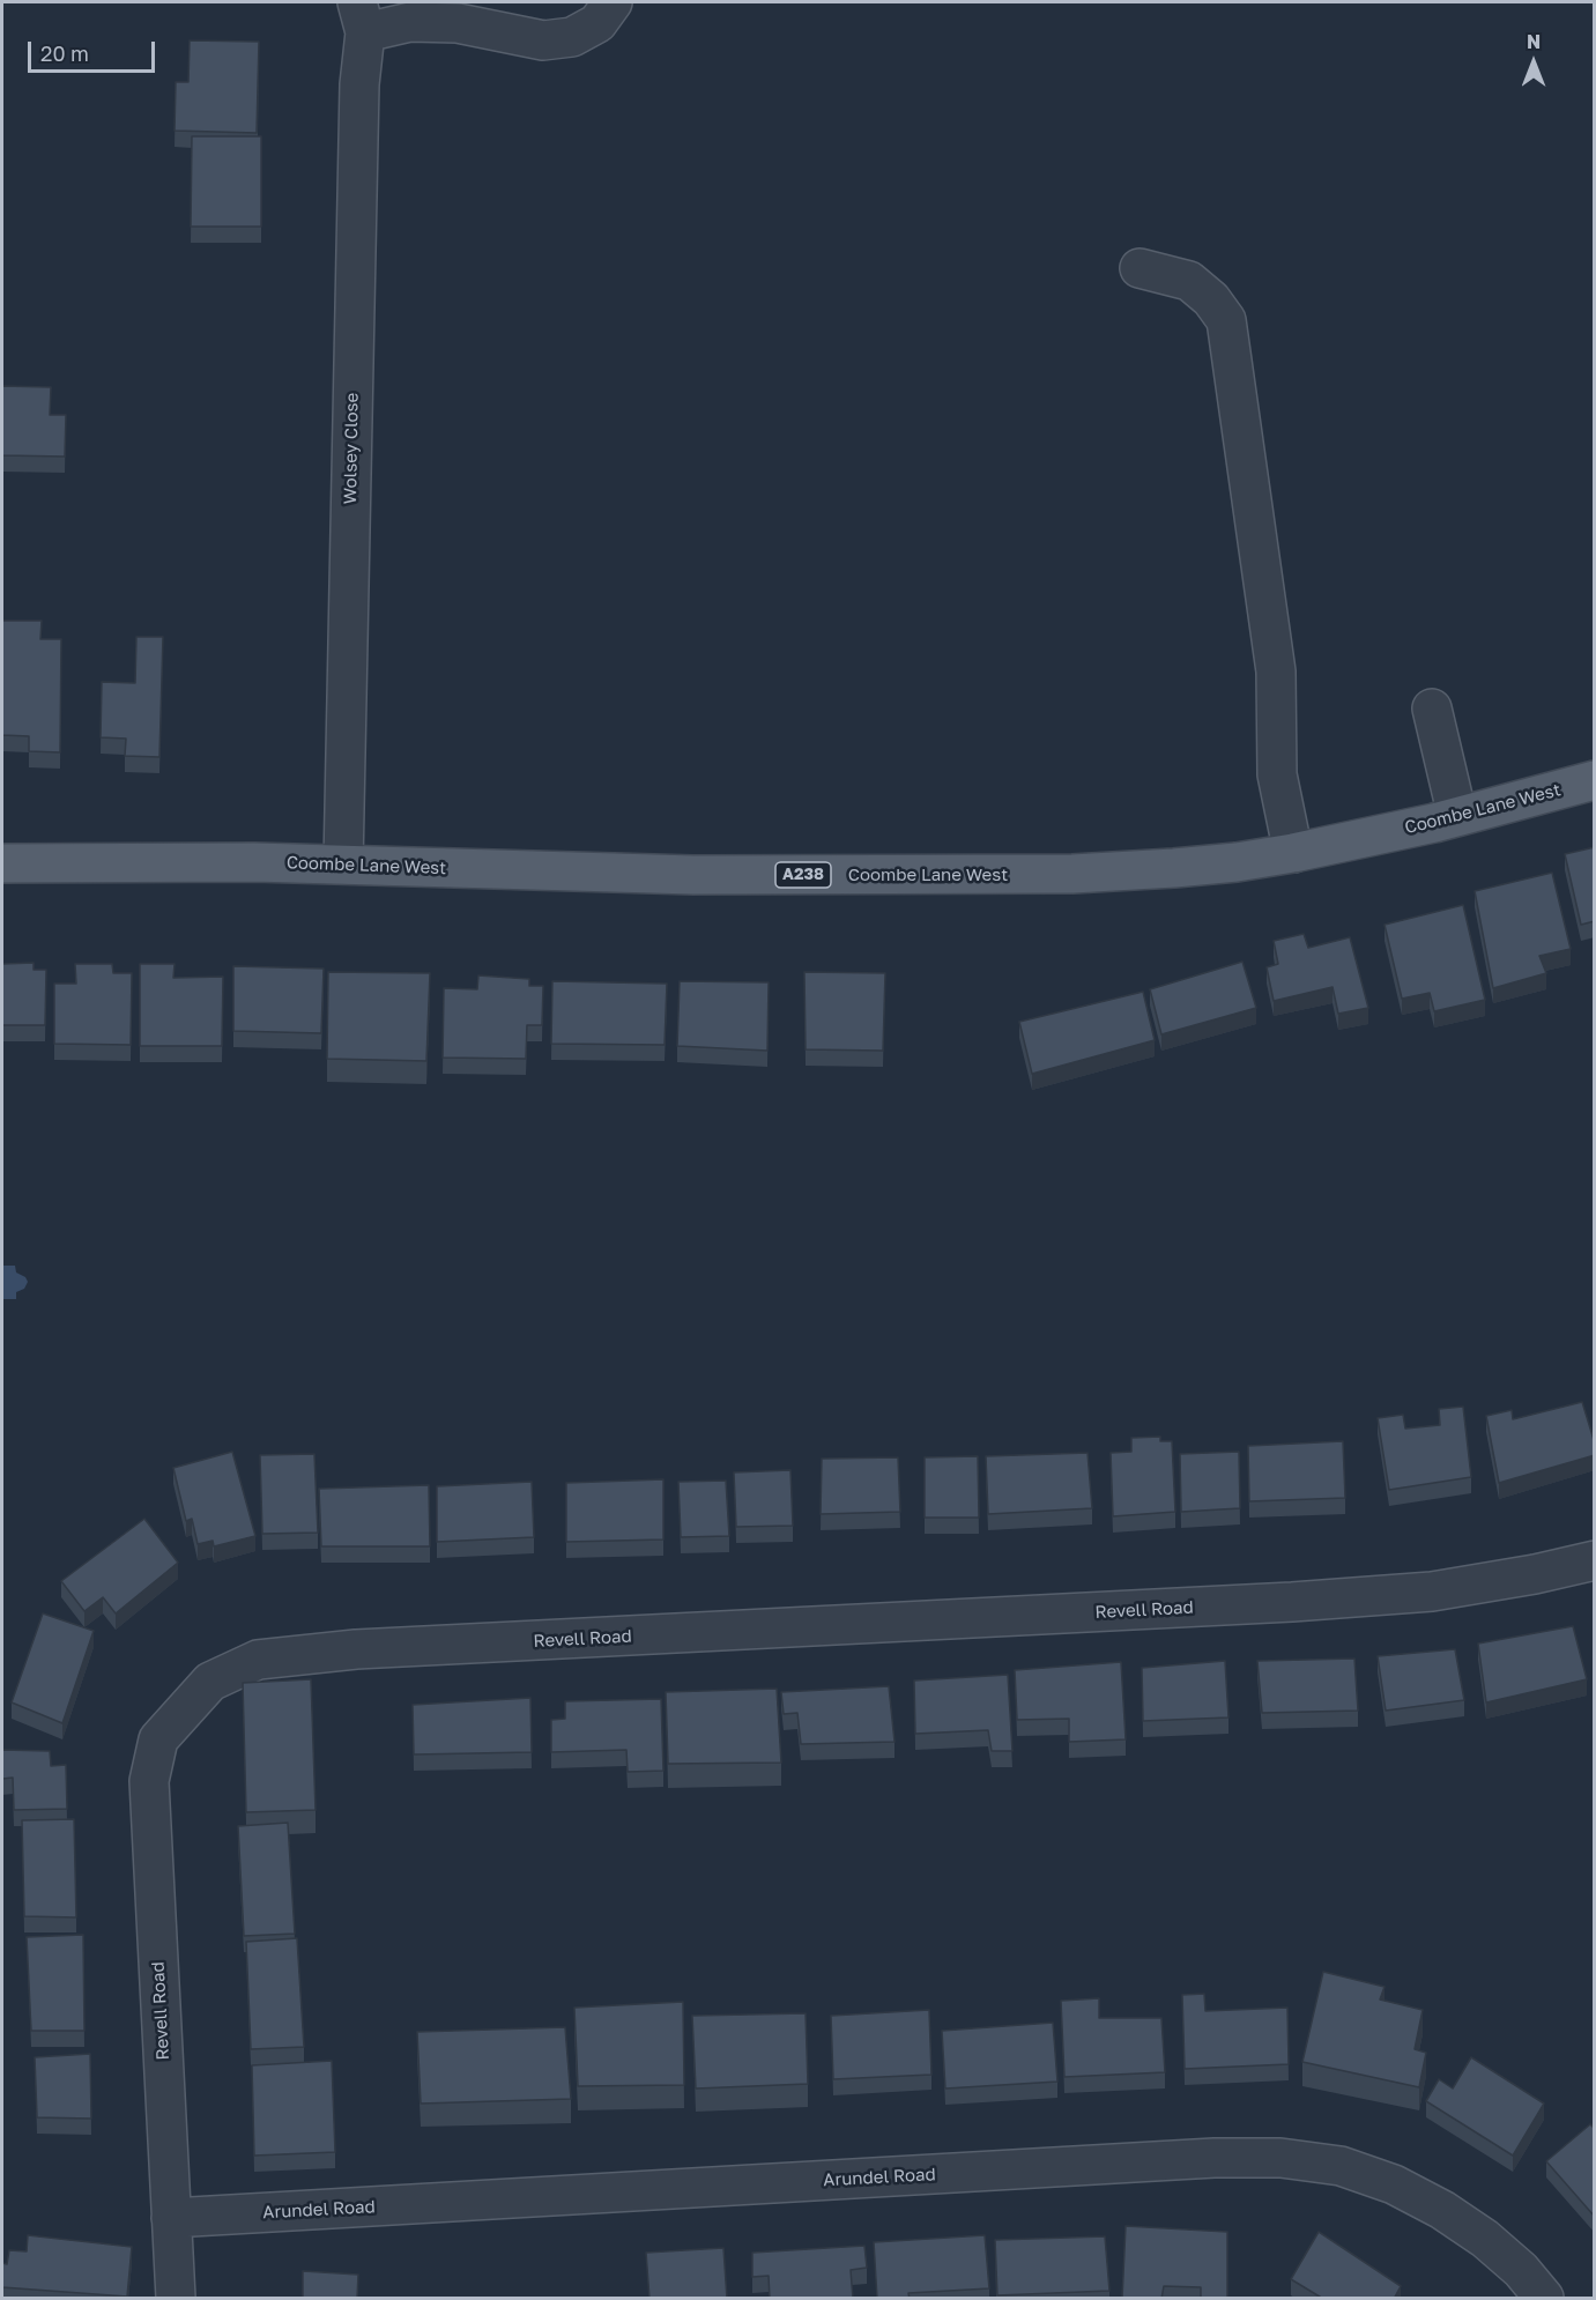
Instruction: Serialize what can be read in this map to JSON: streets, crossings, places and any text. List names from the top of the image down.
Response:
{
  "streets": {
    "main road": ["Coombe Lane West", "A238"],
    "street": ["Wolsey Close", "Revell Road", "Arundel Road"]
  },
  "crossings": [
    ["Wolsey Close", "Coombe Lane West"],
    ["Revell Road", "Arundel Road"]
  ],
  "scale_bar": "20 m",
  "north": "top"
}
